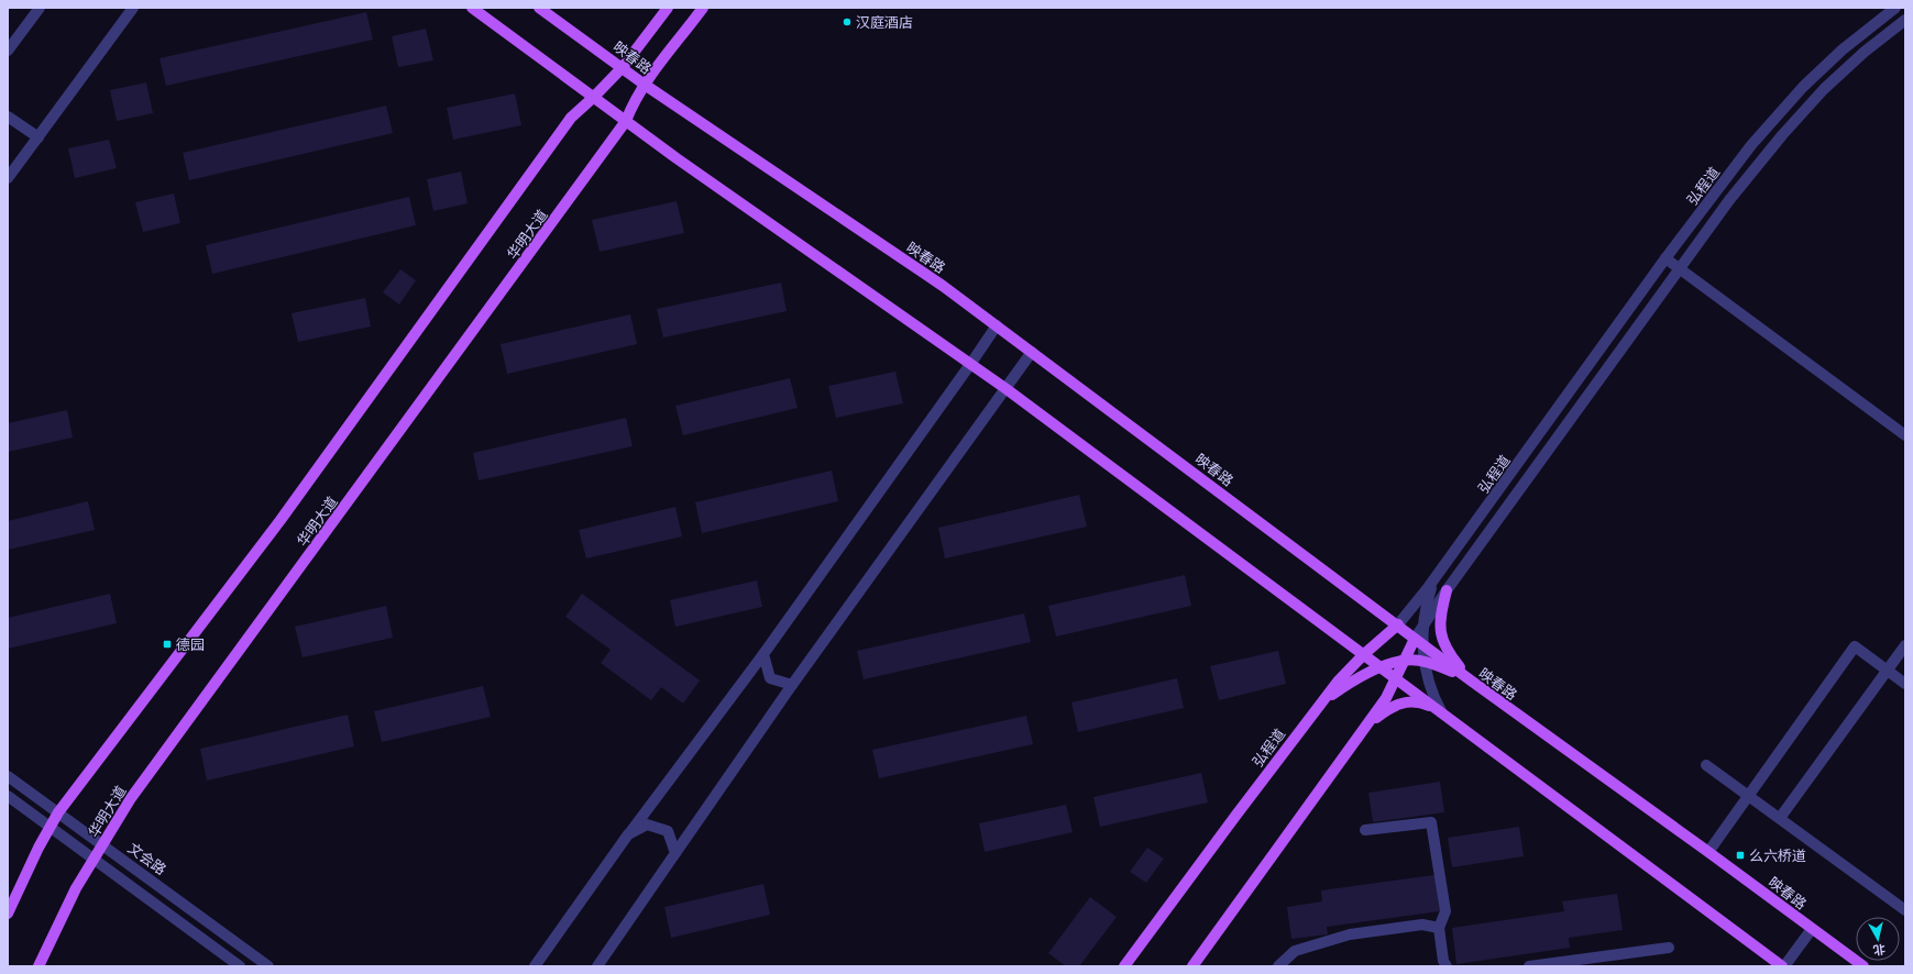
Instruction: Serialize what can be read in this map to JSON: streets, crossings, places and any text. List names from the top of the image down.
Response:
{
  "streets": {
    "main road": ["映春路", "弘程道", "华明大道"],
    "street": ["文会路"]
  },
  "crossings": [
    ["映春路", "弘程道"],
    ["映春路", "华明大道"],
    ["华明大道", "文会路"]
  ],
  "places": {
    "other": ["汉庭酒店"],
    "transit": ["德园", "么六桥道"]
  },
  "north": "bottom"
}
